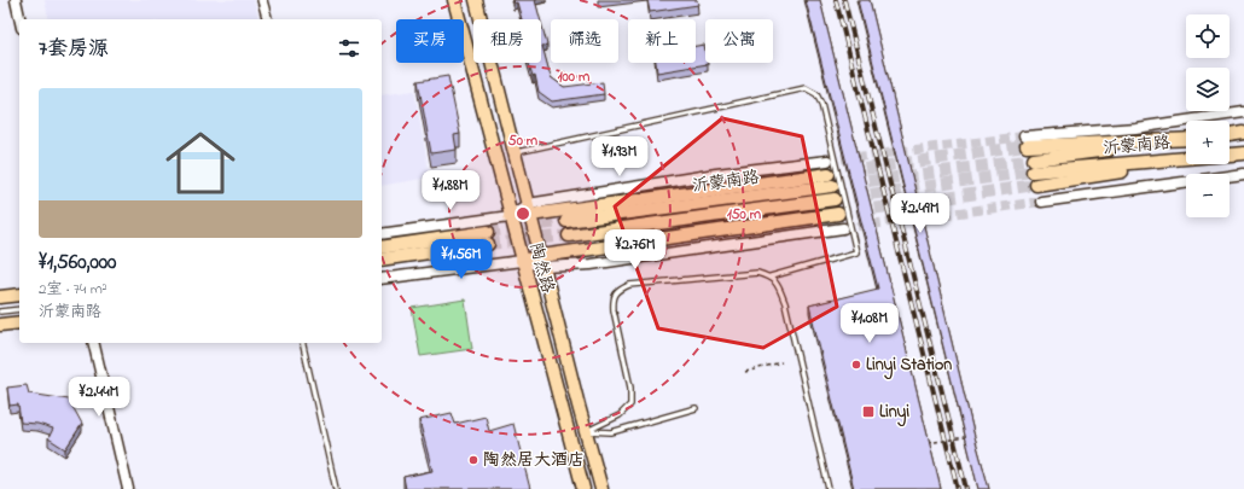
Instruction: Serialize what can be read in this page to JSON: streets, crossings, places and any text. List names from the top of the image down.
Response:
{
  "streets": {
    "main road": ["沂蒙南路", "陶然路"]
  },
  "crossings": [
    ["沂蒙南路", "陶然路"]
  ],
  "places": {
    "other": ["Linyi Station", "陶然居大酒店"],
    "transit": ["Linyi"]
  },
  "page": {
    "map_buttons": ["+", "−"],
    "chip": [
      "买房",
      "租房",
      "筛选",
      "新上",
      "公寓"
    ],
    "heading": "7套房源",
    "list": [
      {
        "name": "¥1,560,000",
        "note": "2室 · 74 m² · 沂蒙南路"
      }
    ],
    "price": [
      "¥1.93M",
      "¥1.88M",
      "¥2.49M",
      "¥2.76M",
      "¥1.56M",
      "¥1.08M",
      "¥2.44M"
    ]
  },
  "rings": ["100 m", "50 m", "150 m"]
}
